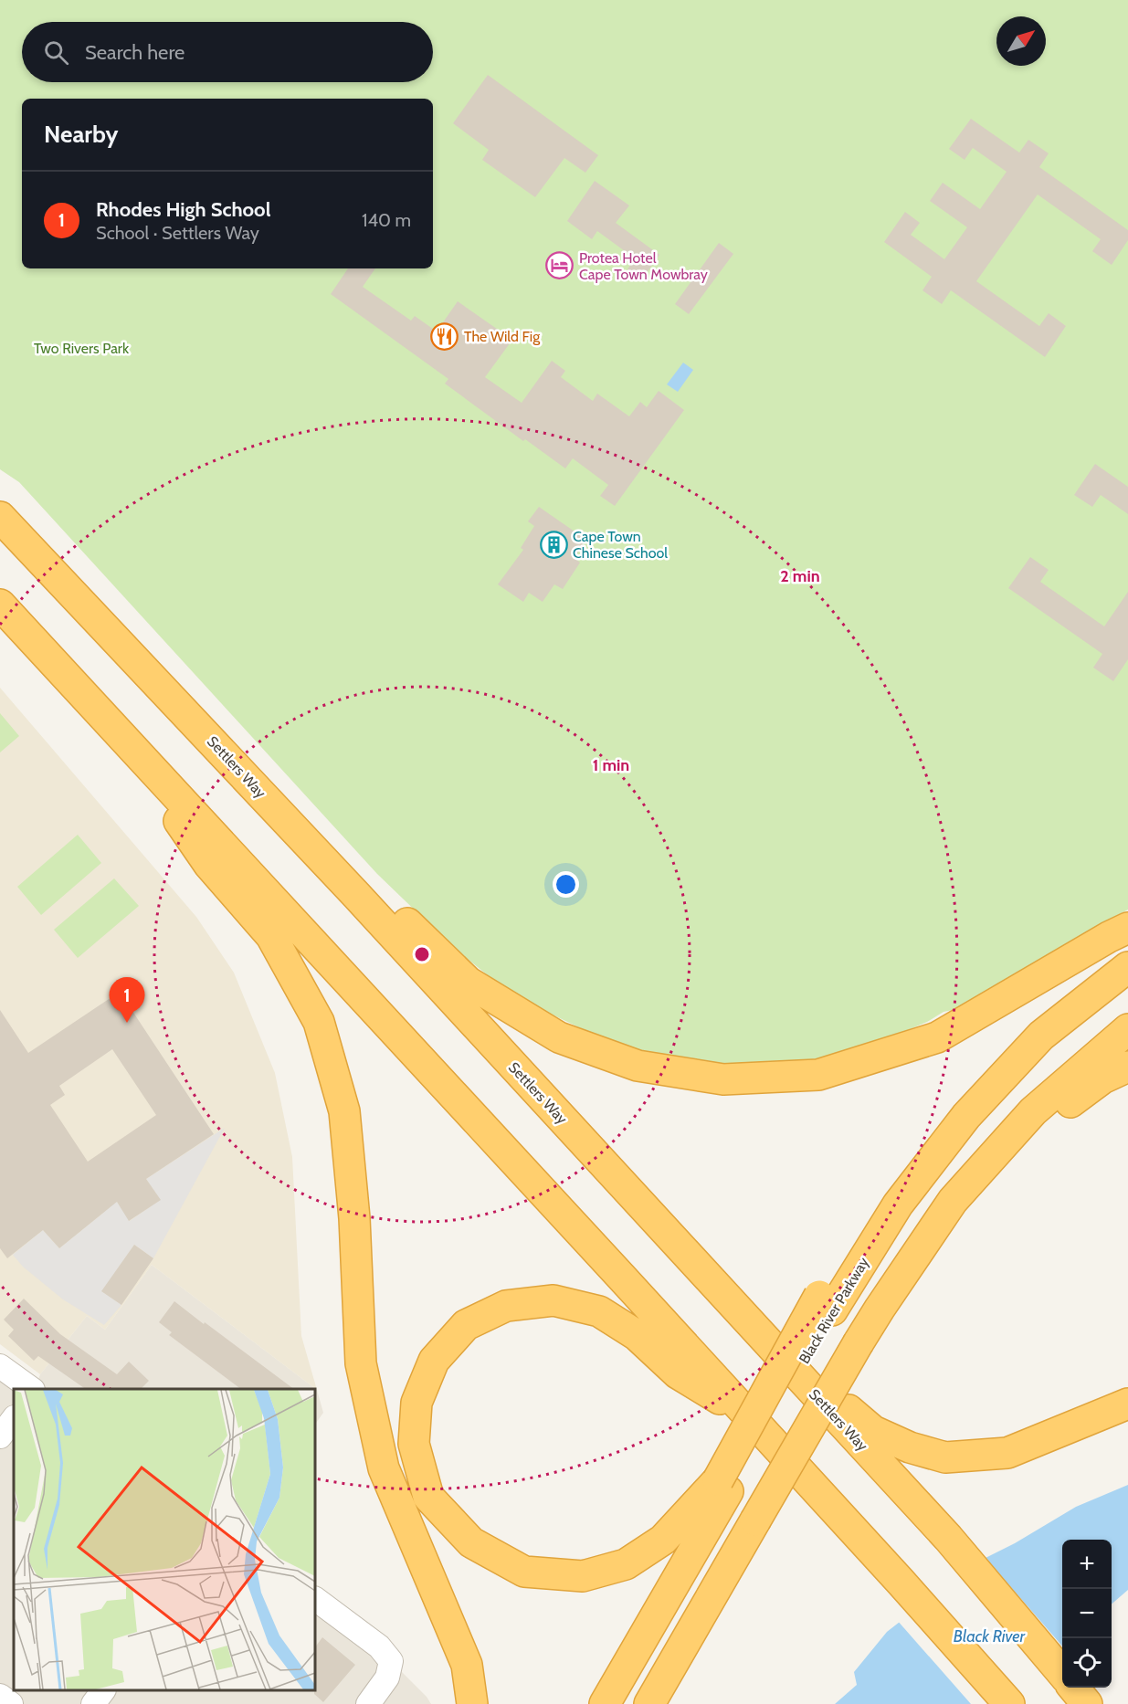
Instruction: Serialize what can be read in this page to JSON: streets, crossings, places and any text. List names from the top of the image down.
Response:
{
  "streets": {
    "highway": ["Settlers Way", "Black River Parkway"]
  },
  "water": ["Black River"],
  "parks": ["Two Rivers Park"],
  "places": {
    "hotel": ["Protea Hotel Cape Town Mowbray"],
    "restaurant": ["The Wild Fig"],
    "building": ["Cape Town Chinese School"]
  },
  "north": "top right",
  "page": {
    "search": "Search here",
    "heading": "Nearby",
    "list": [
      {
        "mark": "1",
        "name": "Rhodes High School",
        "note": "School · Settlers Way",
        "value": "140 m"
      }
    ],
    "pins": "1",
    "map_buttons": ["+", "−"]
  },
  "rings": ["2 min", "1 min"]
}
